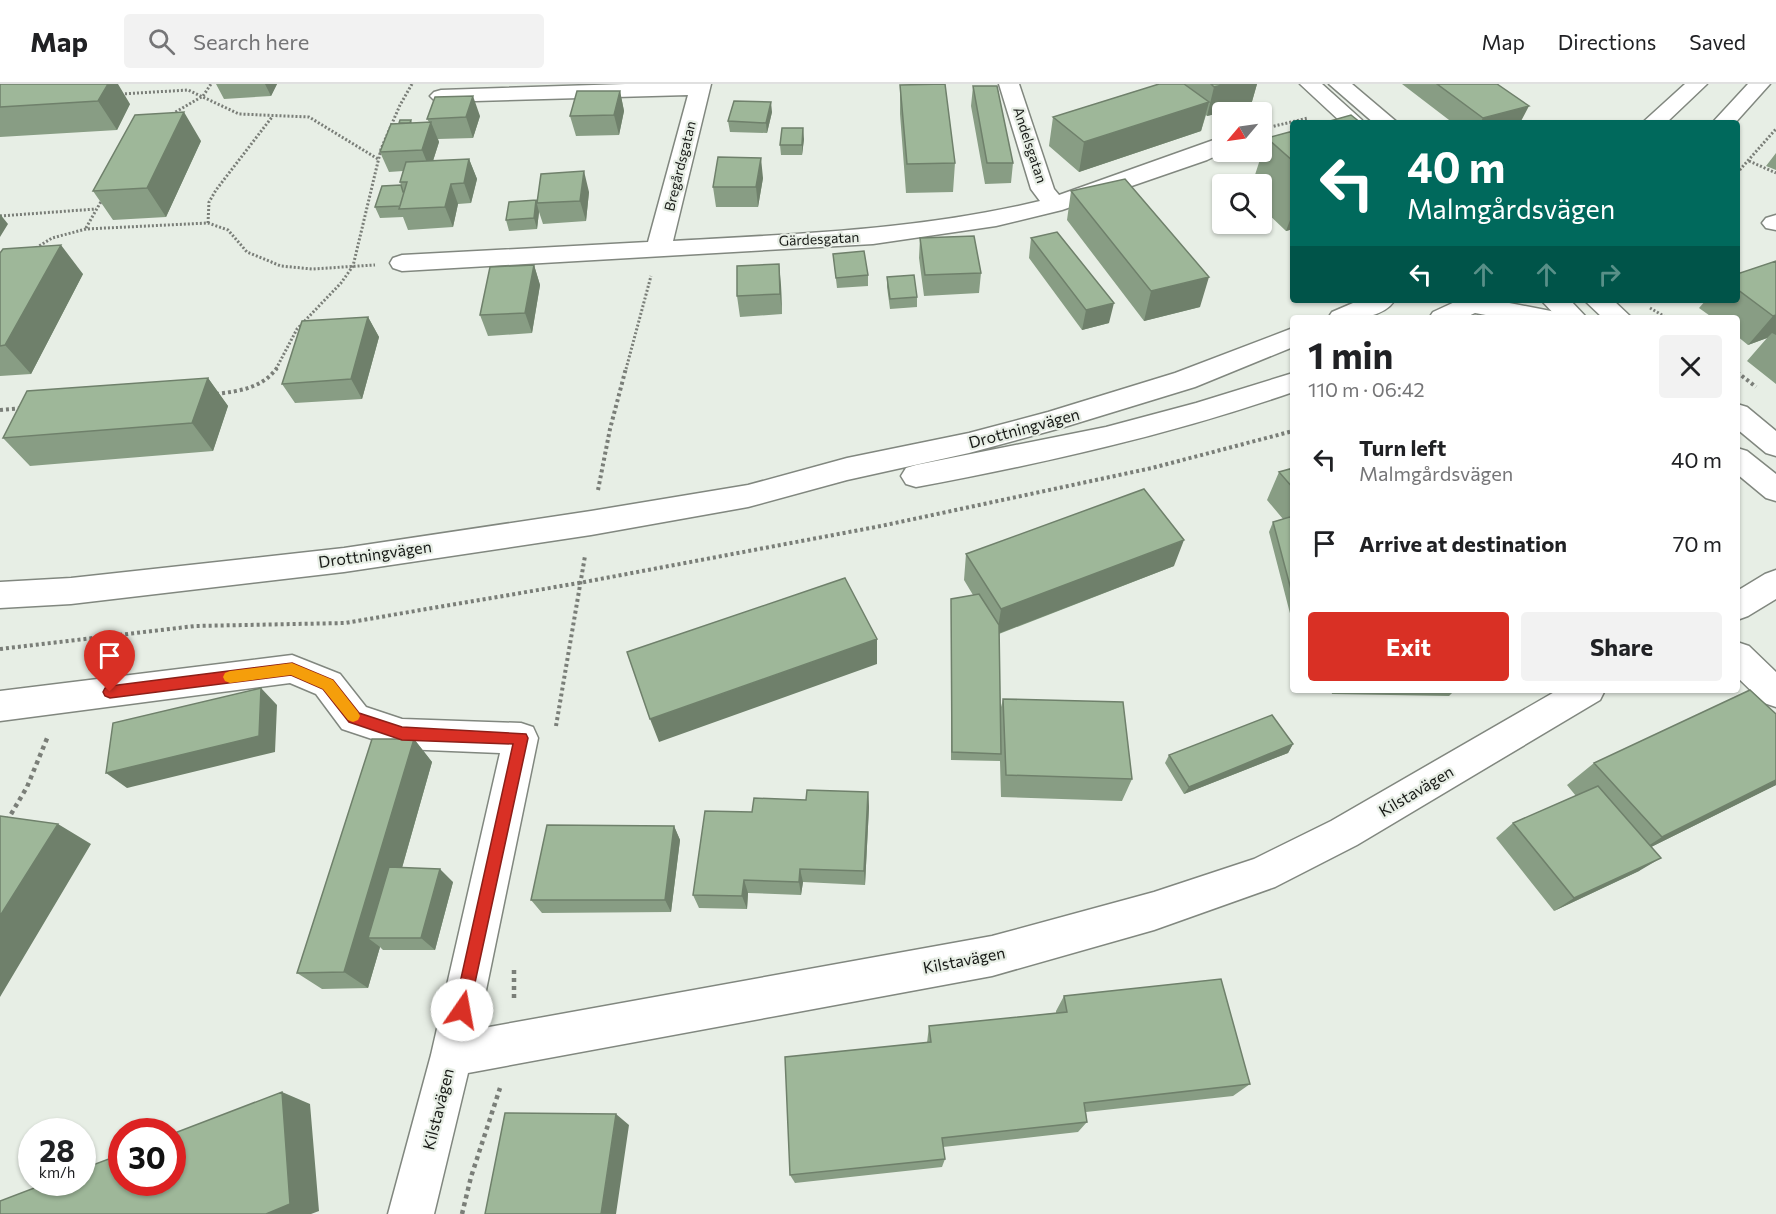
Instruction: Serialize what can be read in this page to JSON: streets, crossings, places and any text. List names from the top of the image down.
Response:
{
  "streets": {
    "street": [
      "Andelsgatan",
      "Bregårdsgatan",
      "Gärdesgatan",
      "Drottningvägen",
      "Kilstavägen"
    ]
  },
  "crossings": [
    ["Andelsgatan", "Gärdesgatan"],
    ["Bregårdsgatan", "Gärdesgatan"]
  ],
  "north": "bottom left",
  "page": {
    "header": "Map",
    "search": "Search here",
    "nav": ["Map", "Directions", "Saved"],
    "turn": ["40 m", "Malmgårdsvägen"],
    "heading": ["1 min", "110 m · 06:42"],
    "list": [
      {
        "name": "Turn left",
        "note": "Malmgårdsvägen",
        "value": "40 m"
      },
      {
        "name": "Arrive at destination",
        "value": "70 m"
      }
    ],
    "buttons": ["Exit", "Share"],
    "speed": "28 km/h",
    "limit": "30"
  }
}
